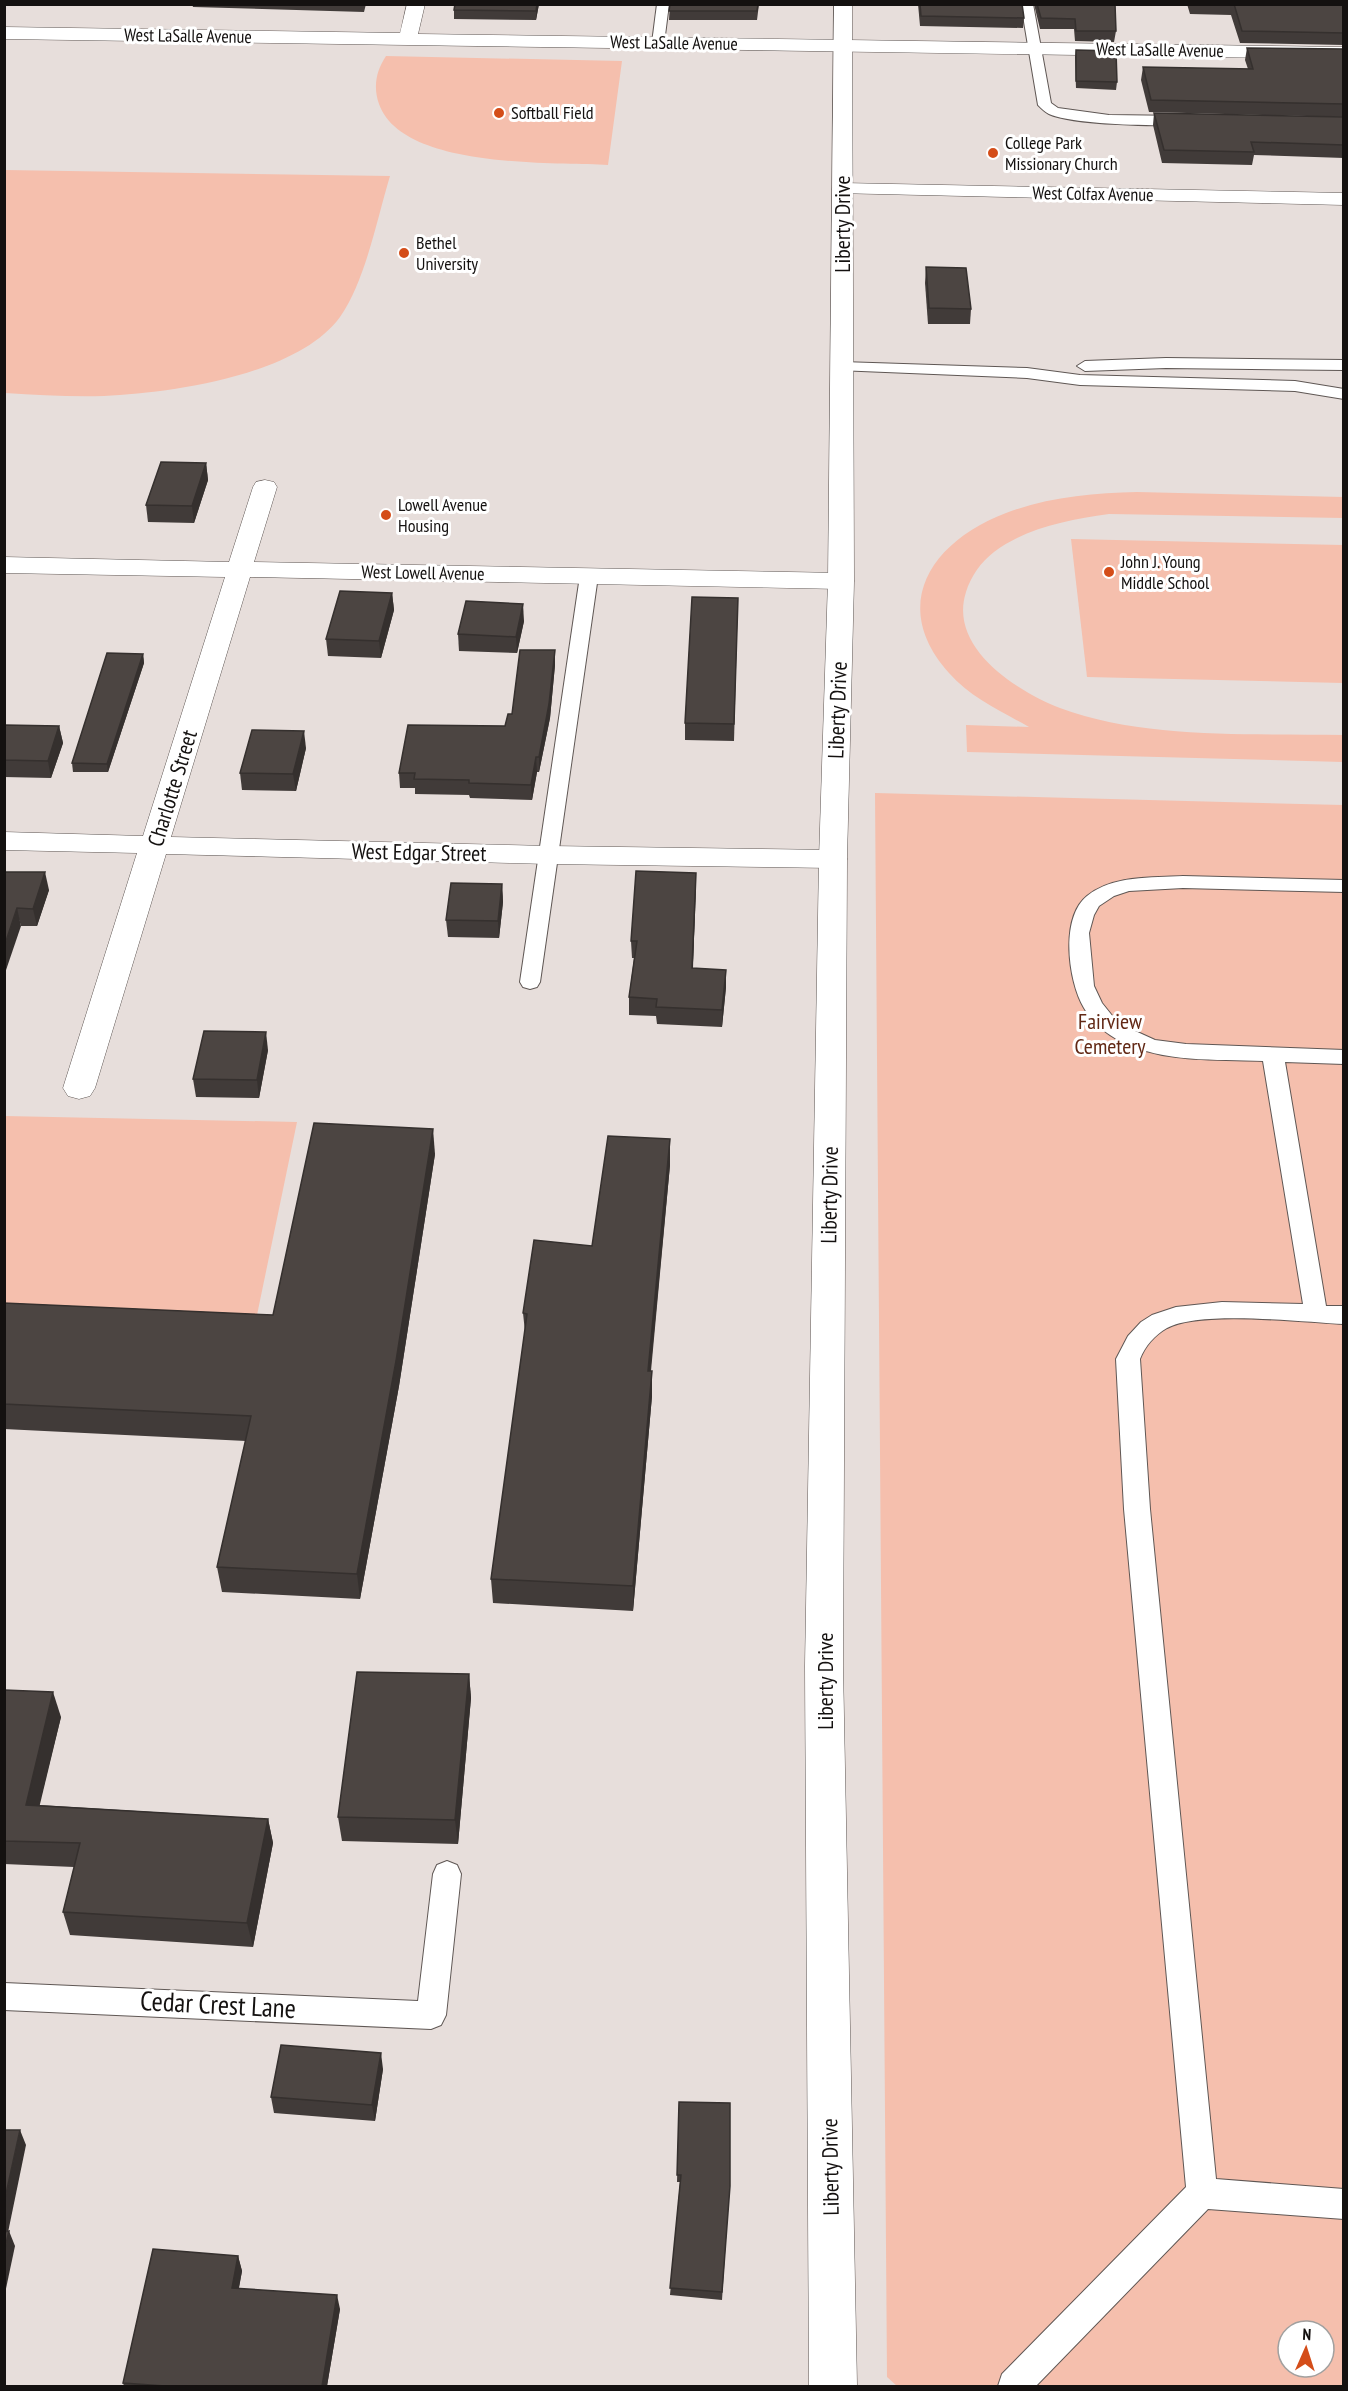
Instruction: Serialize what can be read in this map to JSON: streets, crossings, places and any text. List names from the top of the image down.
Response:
{
  "streets": {
    "street": [
      "West LaSalle Avenue",
      "West Colfax Avenue",
      "Liberty Drive",
      "West Lowell Avenue",
      "Charlotte Street",
      "West Edgar Street"
    ],
    "lane": ["Cedar Crest Lane"]
  },
  "crossings": [
    ["West LaSalle Avenue", "Liberty Drive"],
    ["West Colfax Avenue", "Liberty Drive"],
    ["Liberty Drive", "West Lowell Avenue"],
    ["Liberty Drive", "West Edgar Street"],
    ["West Lowell Avenue", "Charlotte Street"],
    ["Charlotte Street", "West Edgar Street"]
  ],
  "parks": ["Fairview Cemetery"],
  "places": [
    "Softball Field",
    "College Park Missionary Church",
    "Bethel University",
    "Lowell Avenue Housing",
    "John J. Young Middle School"
  ],
  "north": "top"
}
